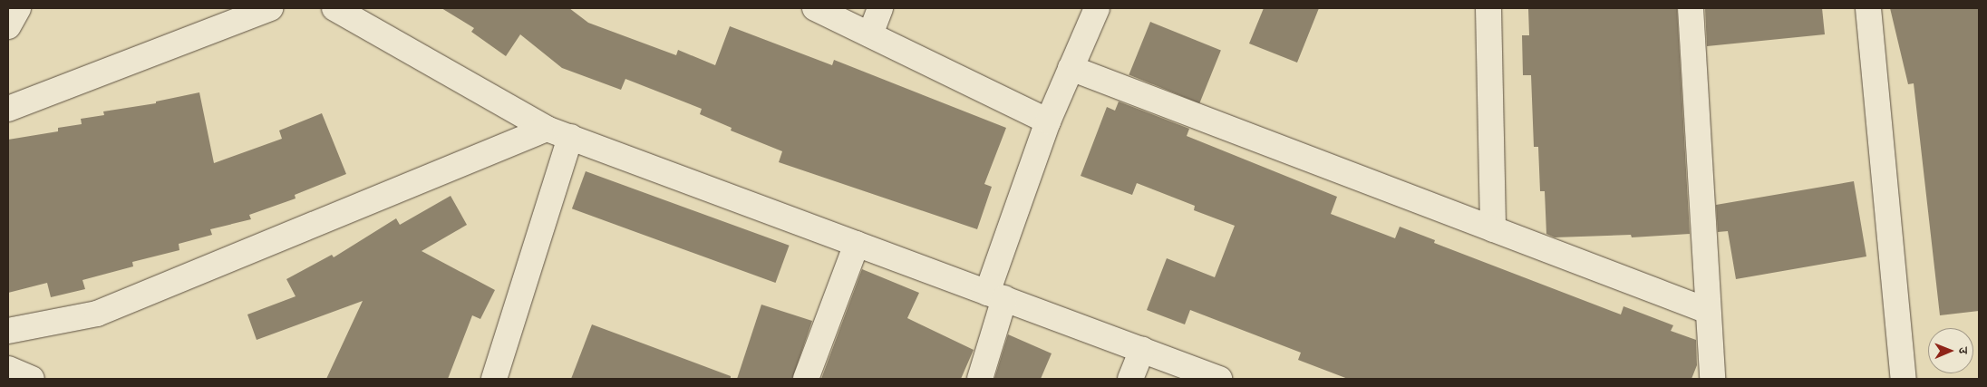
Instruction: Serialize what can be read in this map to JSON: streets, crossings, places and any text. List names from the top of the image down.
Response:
{
  "north": "right"
}
